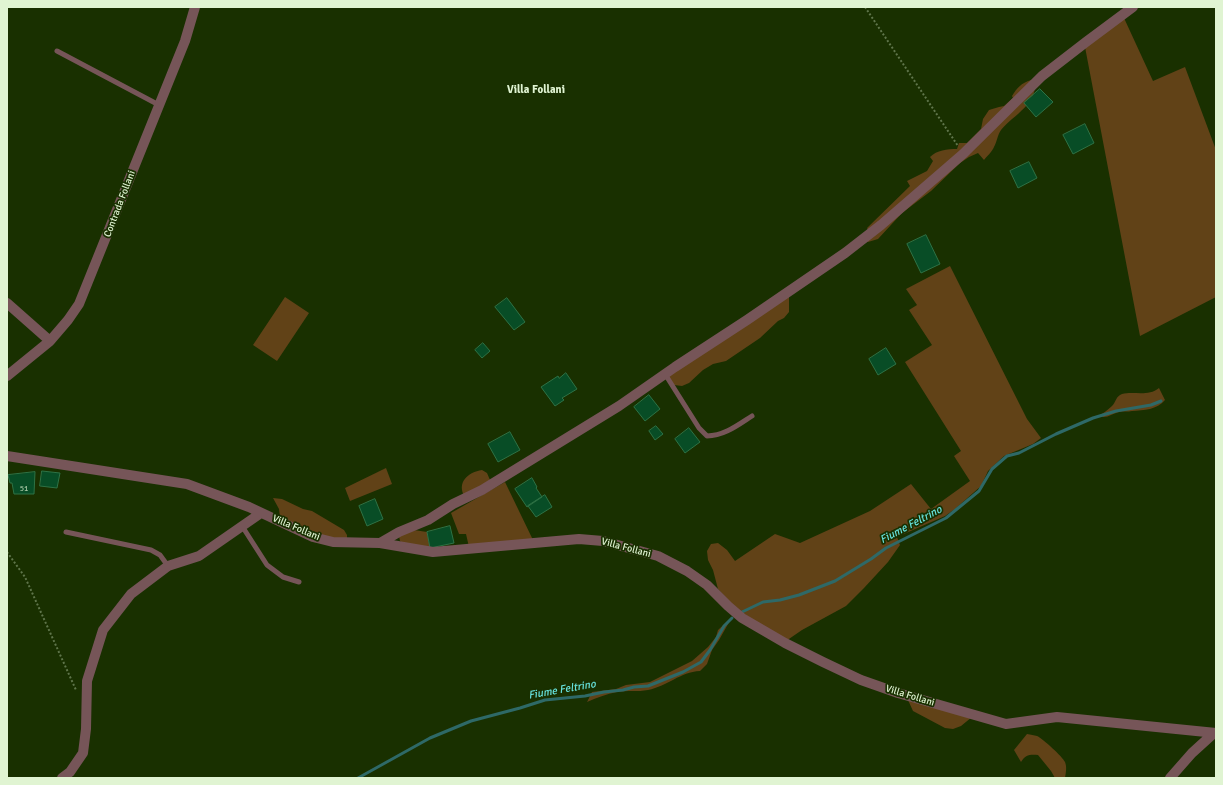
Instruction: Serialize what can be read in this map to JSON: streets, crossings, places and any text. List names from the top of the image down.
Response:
{
  "streets": {
    "street": ["Contrada Follani", "Villa Follani"]
  },
  "districts": ["Villa Follani"],
  "water": ["Fiume Feltrino"],
  "house_numbers": ["51"]
}
